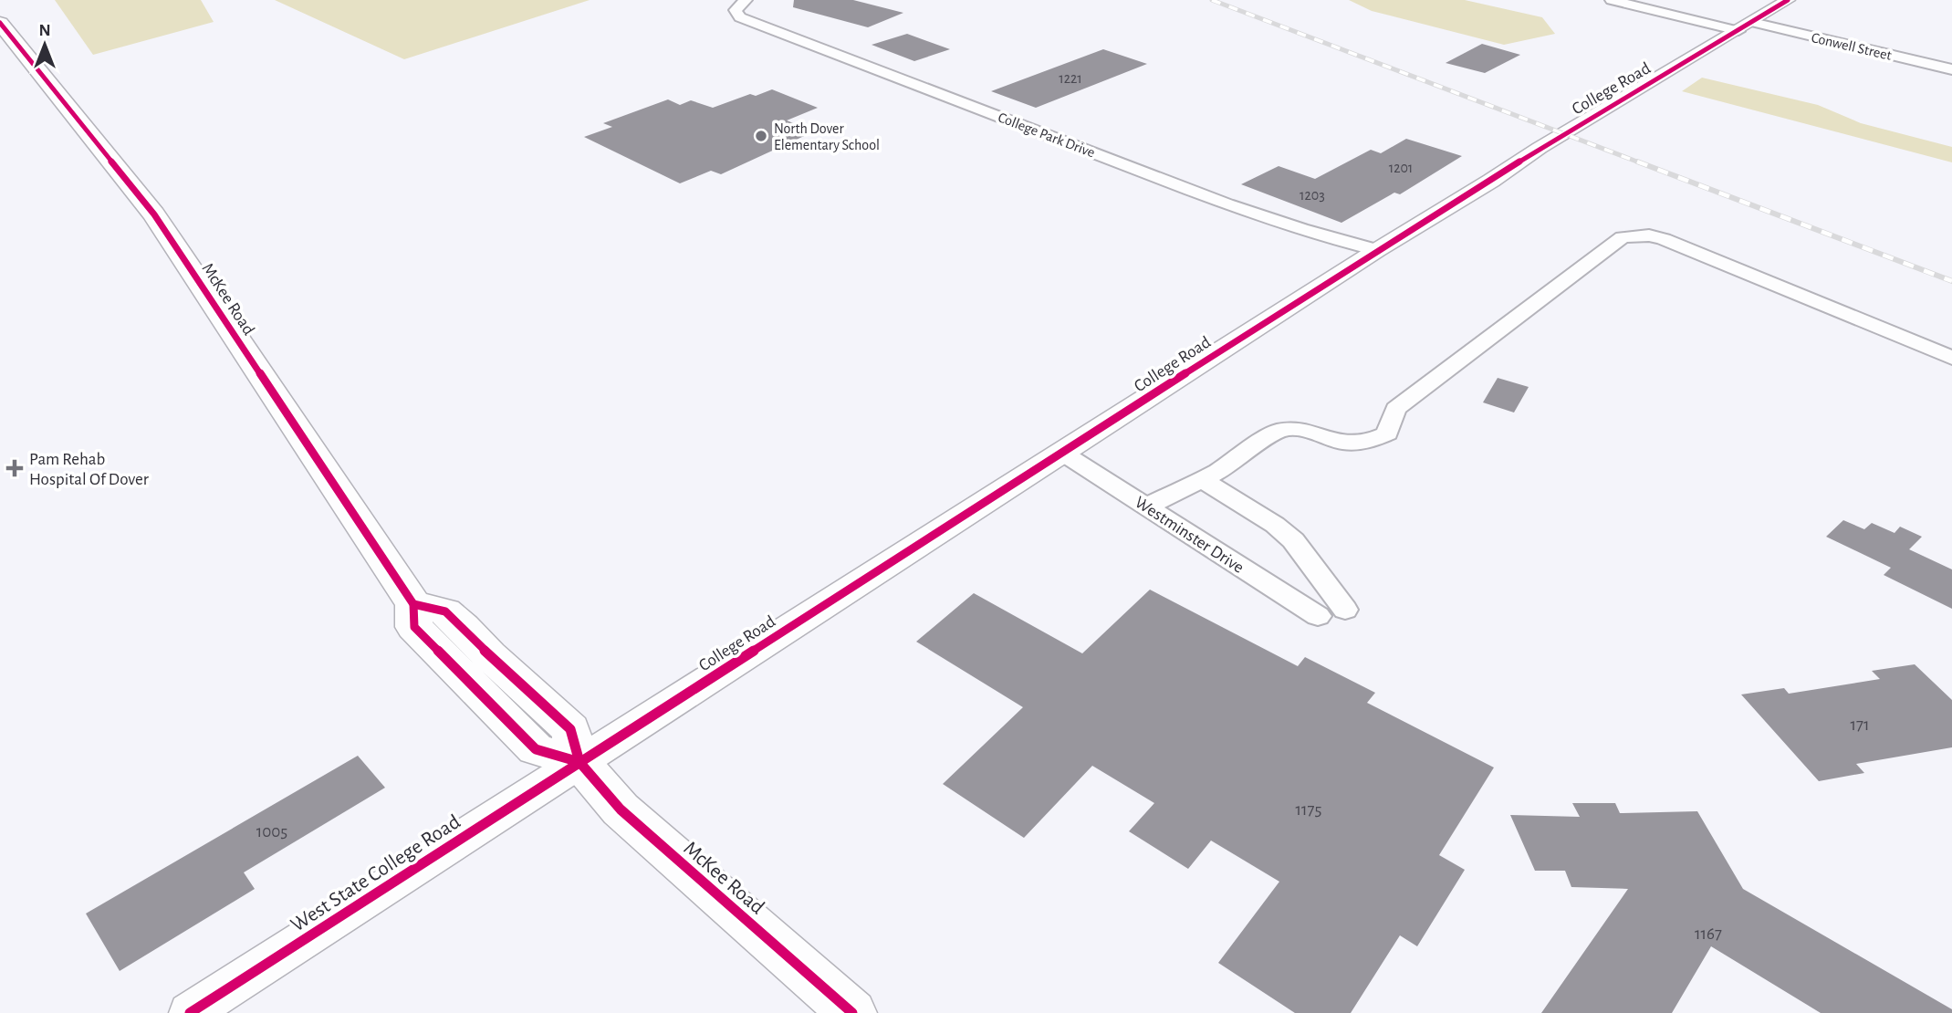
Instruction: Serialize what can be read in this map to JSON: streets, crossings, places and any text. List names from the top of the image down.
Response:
{
  "streets": {
    "main road": ["McKee Road"],
    "street": [
      "Conwell Street",
      "College Road",
      "College Park Drive",
      "Westminster Drive",
      "West State College Road"
    ]
  },
  "crossings": [
    ["Conwell Street", "College Road"],
    ["College Road", "College Park Drive"],
    ["College Road", "McKee Road"],
    ["College Road", "Westminster Drive"],
    ["College Road", "West State College Road"],
    ["McKee Road", "West State College Road"]
  ],
  "places": {
    "other": ["North Dover Elementary School"],
    "health": ["Pam Rehab Hospital Of Dover"]
  },
  "house_numbers": [
    "1221",
    "1201",
    "1203",
    "171",
    "1175",
    "1005",
    "1167"
  ],
  "north": "top"
}
